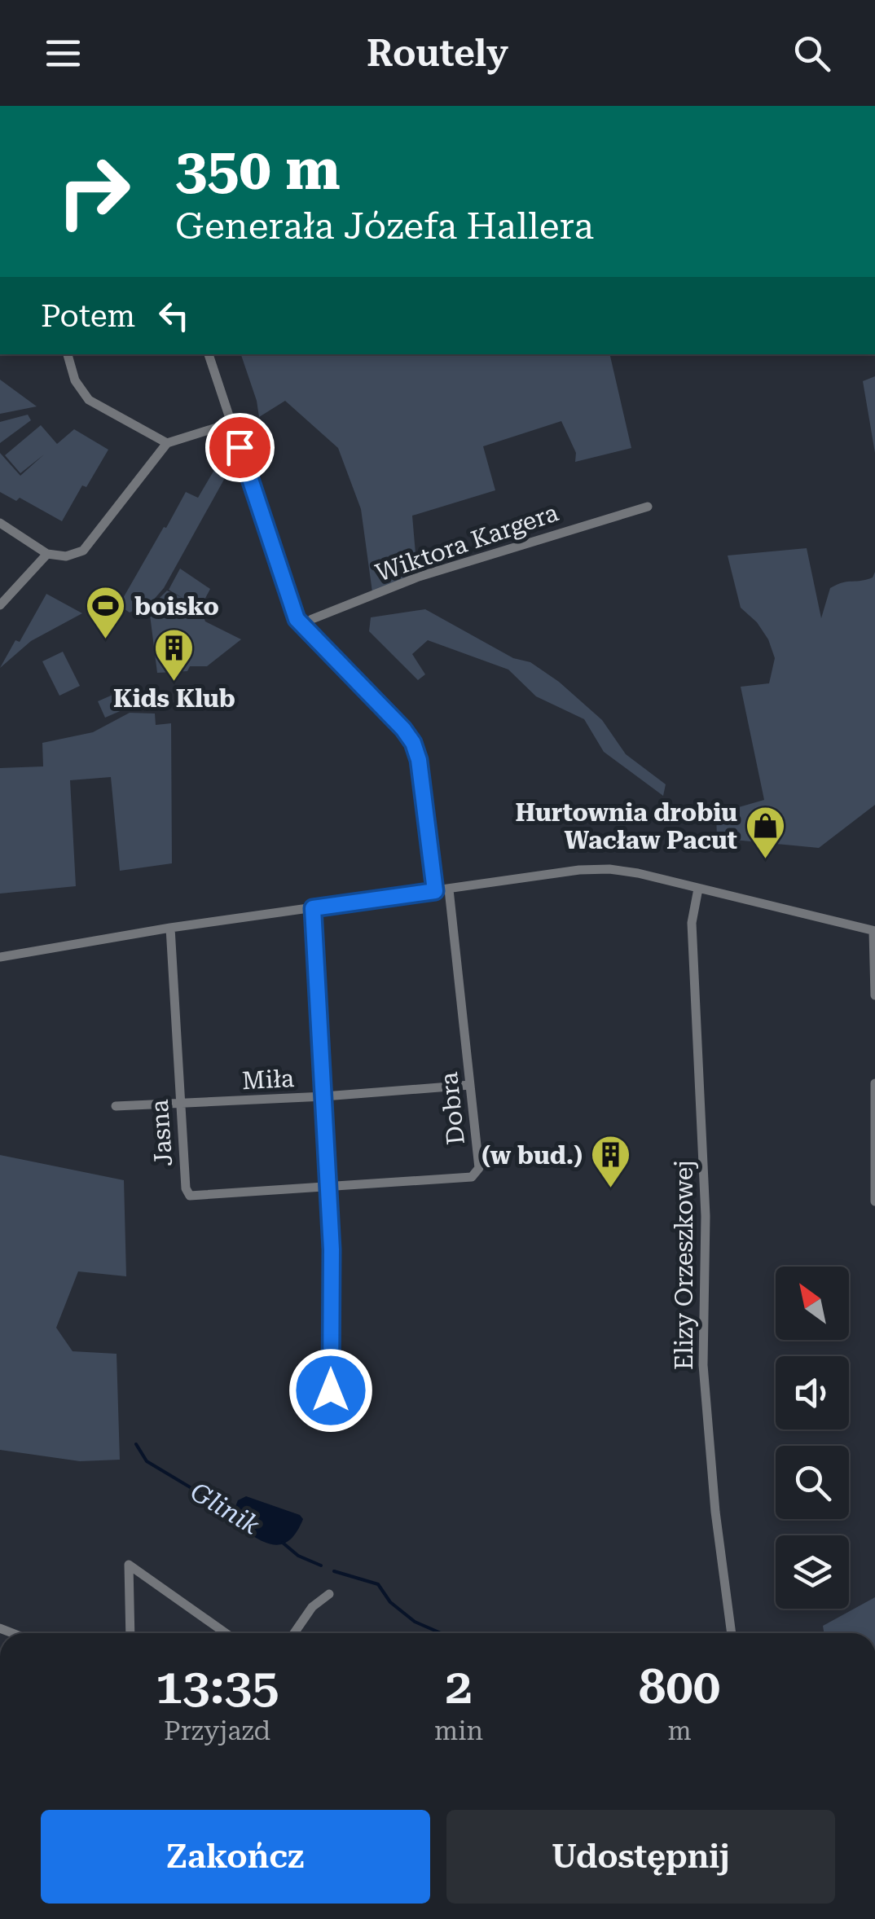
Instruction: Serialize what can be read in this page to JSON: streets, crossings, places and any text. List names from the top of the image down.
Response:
{
  "streets": {
    "street": [
      "Wiktora Kargera",
      "Miła",
      "Dobra",
      "Jasna",
      "Elizy Orzeszkowej"
    ]
  },
  "crossings": [
    ["Miła", "Dobra"],
    ["Miła", "Jasna"],
    ["Dobra", "Jasna"]
  ],
  "water": ["Glinik"],
  "places": {
    "sports": ["boisko"],
    "building": ["Kids Klub", "(w bud.)"],
    "shop": ["Hurtownia drobiu Wacław Pacut"]
  },
  "north": "top left",
  "page": {
    "header": "Routely",
    "turn": ["350 m", "Generała Józefa Hallera"],
    "then": "Potem",
    "eta": [
      "13:35",
      "Przyjazd",
      "2",
      "min",
      "800",
      "m"
    ],
    "buttons": ["Zakończ", "Udostępnij"]
  }
}
